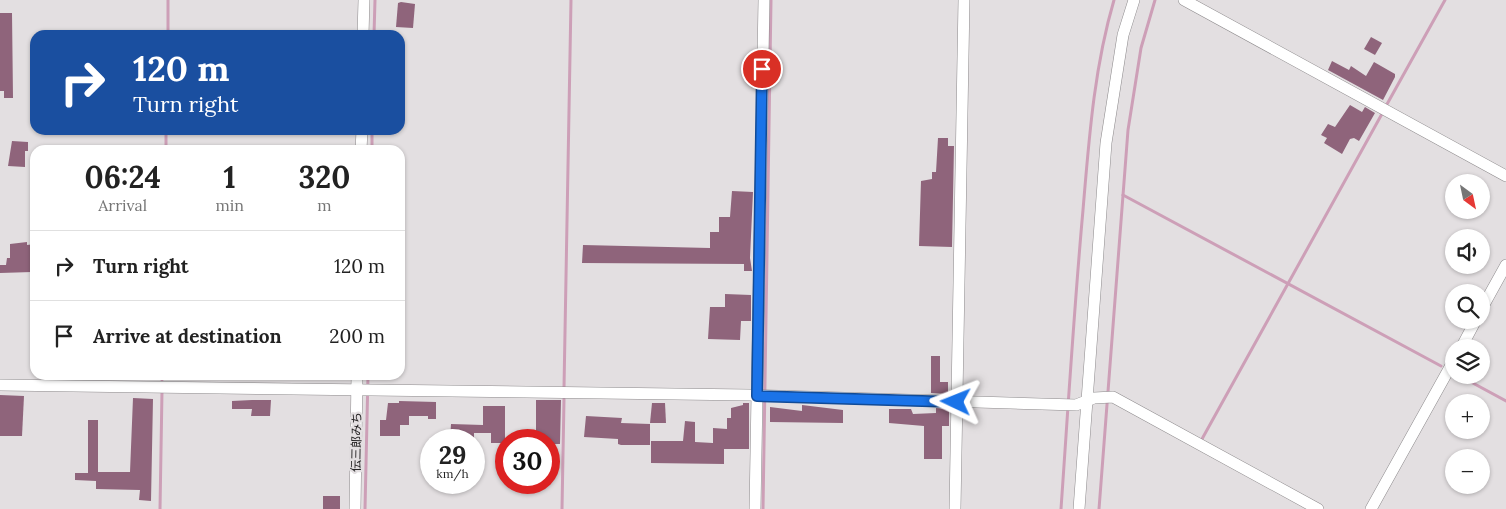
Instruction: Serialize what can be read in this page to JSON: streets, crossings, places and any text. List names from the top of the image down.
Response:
{
  "streets": {
    "street": ["伝三郎みち"]
  },
  "north": "bottom right",
  "page": {
    "turn": ["120 m", "Turn right"],
    "eta": [
      "06:24",
      "Arrival",
      "1",
      "min",
      "320",
      "m"
    ],
    "map_buttons": ["+", "−"],
    "list": [
      {
        "name": "Turn right",
        "value": "120 m"
      },
      {
        "name": "Arrive at destination",
        "value": "200 m"
      }
    ],
    "speed": "29 km/h",
    "limit": "30"
  }
}
